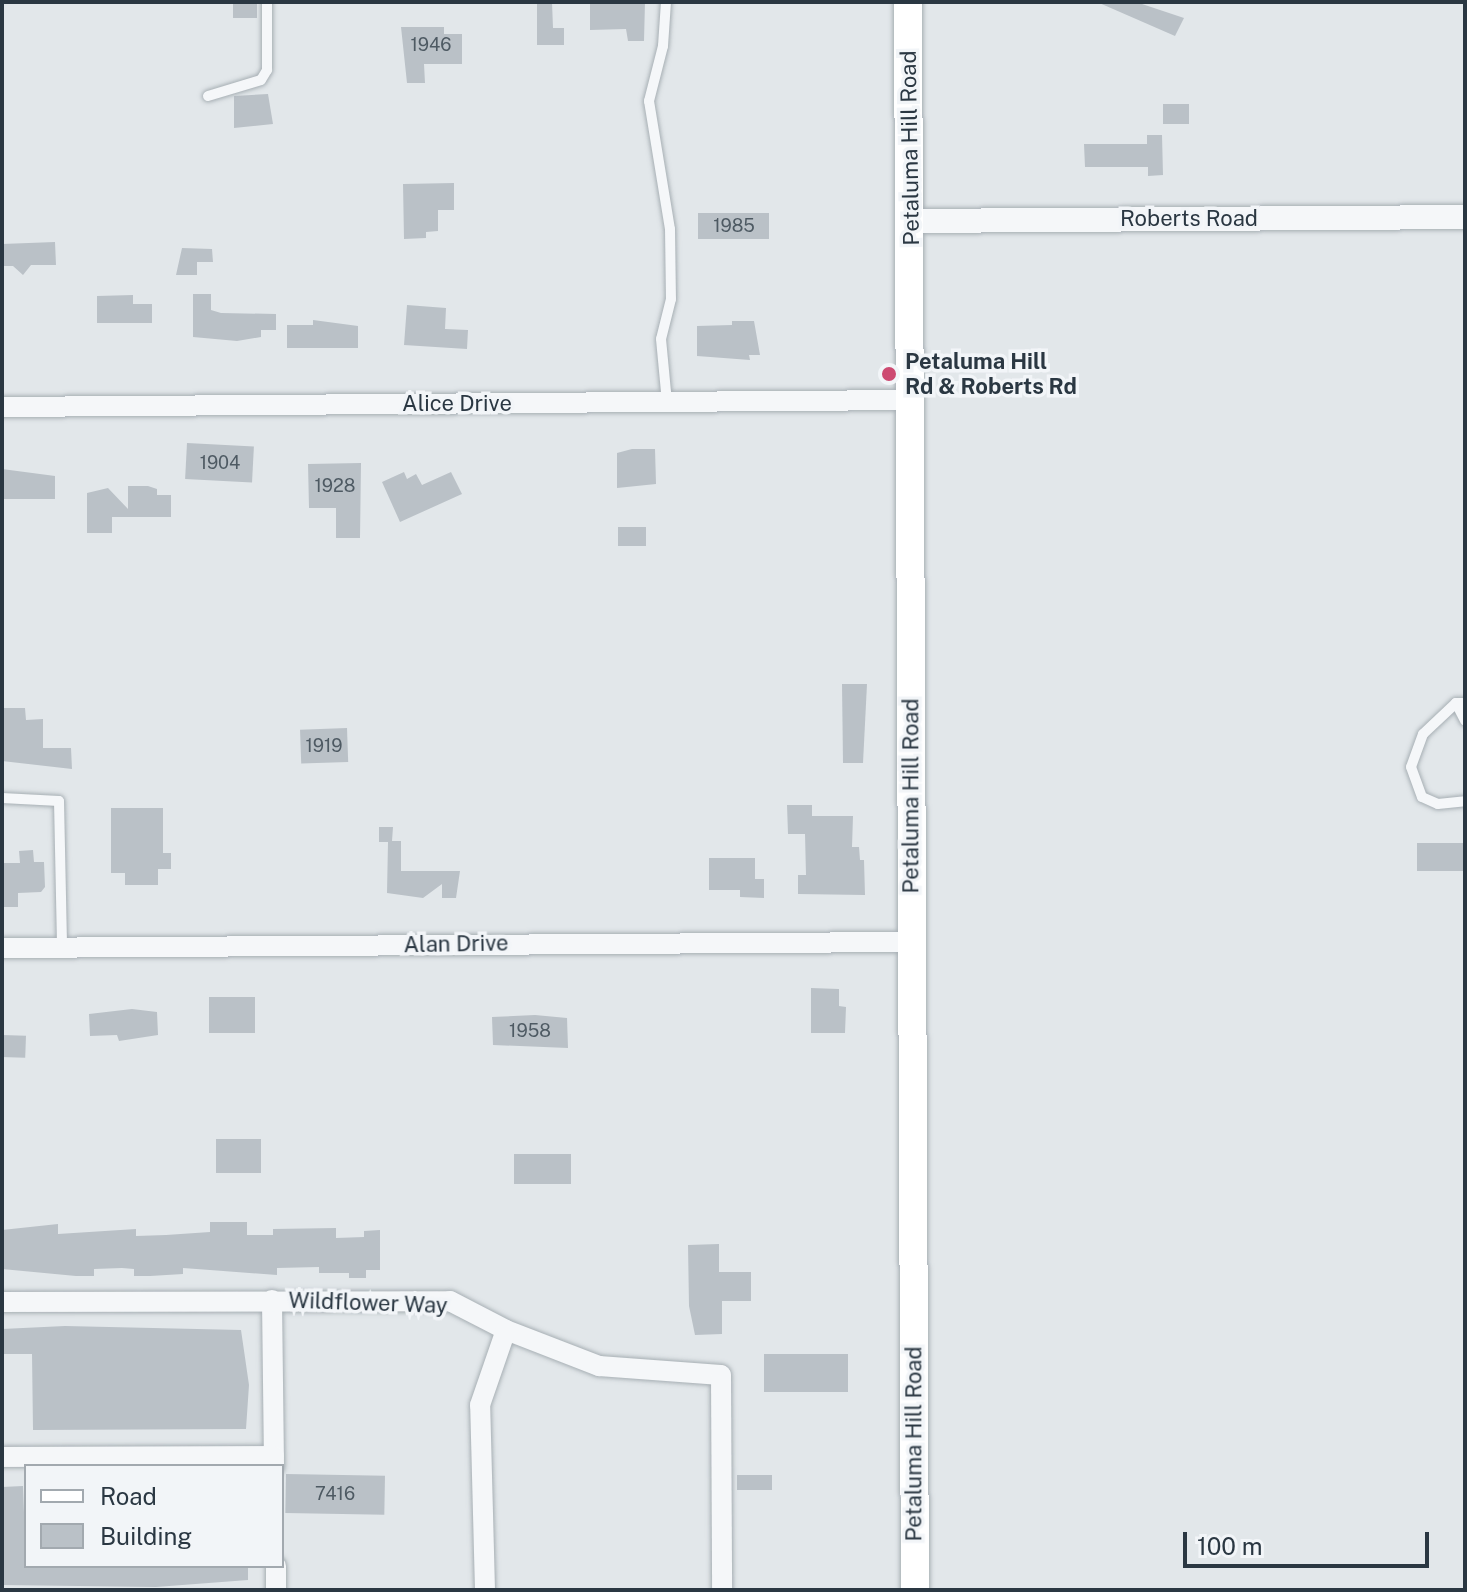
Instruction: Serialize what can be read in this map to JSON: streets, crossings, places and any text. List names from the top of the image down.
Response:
{
  "streets": {
    "main road": ["Petaluma Hill Road"],
    "street": [
      "Roberts Road",
      "Alice Drive",
      "Alan Drive",
      "Wildflower Way"
    ]
  },
  "crossings": [
    ["Petaluma Hill Road", "Roberts Road"],
    ["Petaluma Hill Road", "Alice Drive"],
    ["Petaluma Hill Road", "Alan Drive"]
  ],
  "places": ["Petaluma Hill Rd & Roberts Rd"],
  "house_numbers": [
    "1946",
    "1985",
    "1904",
    "1928",
    "1919",
    "1958",
    "7416"
  ],
  "legend": ["Road", "Building"],
  "scale_bar": "100 m"
}
